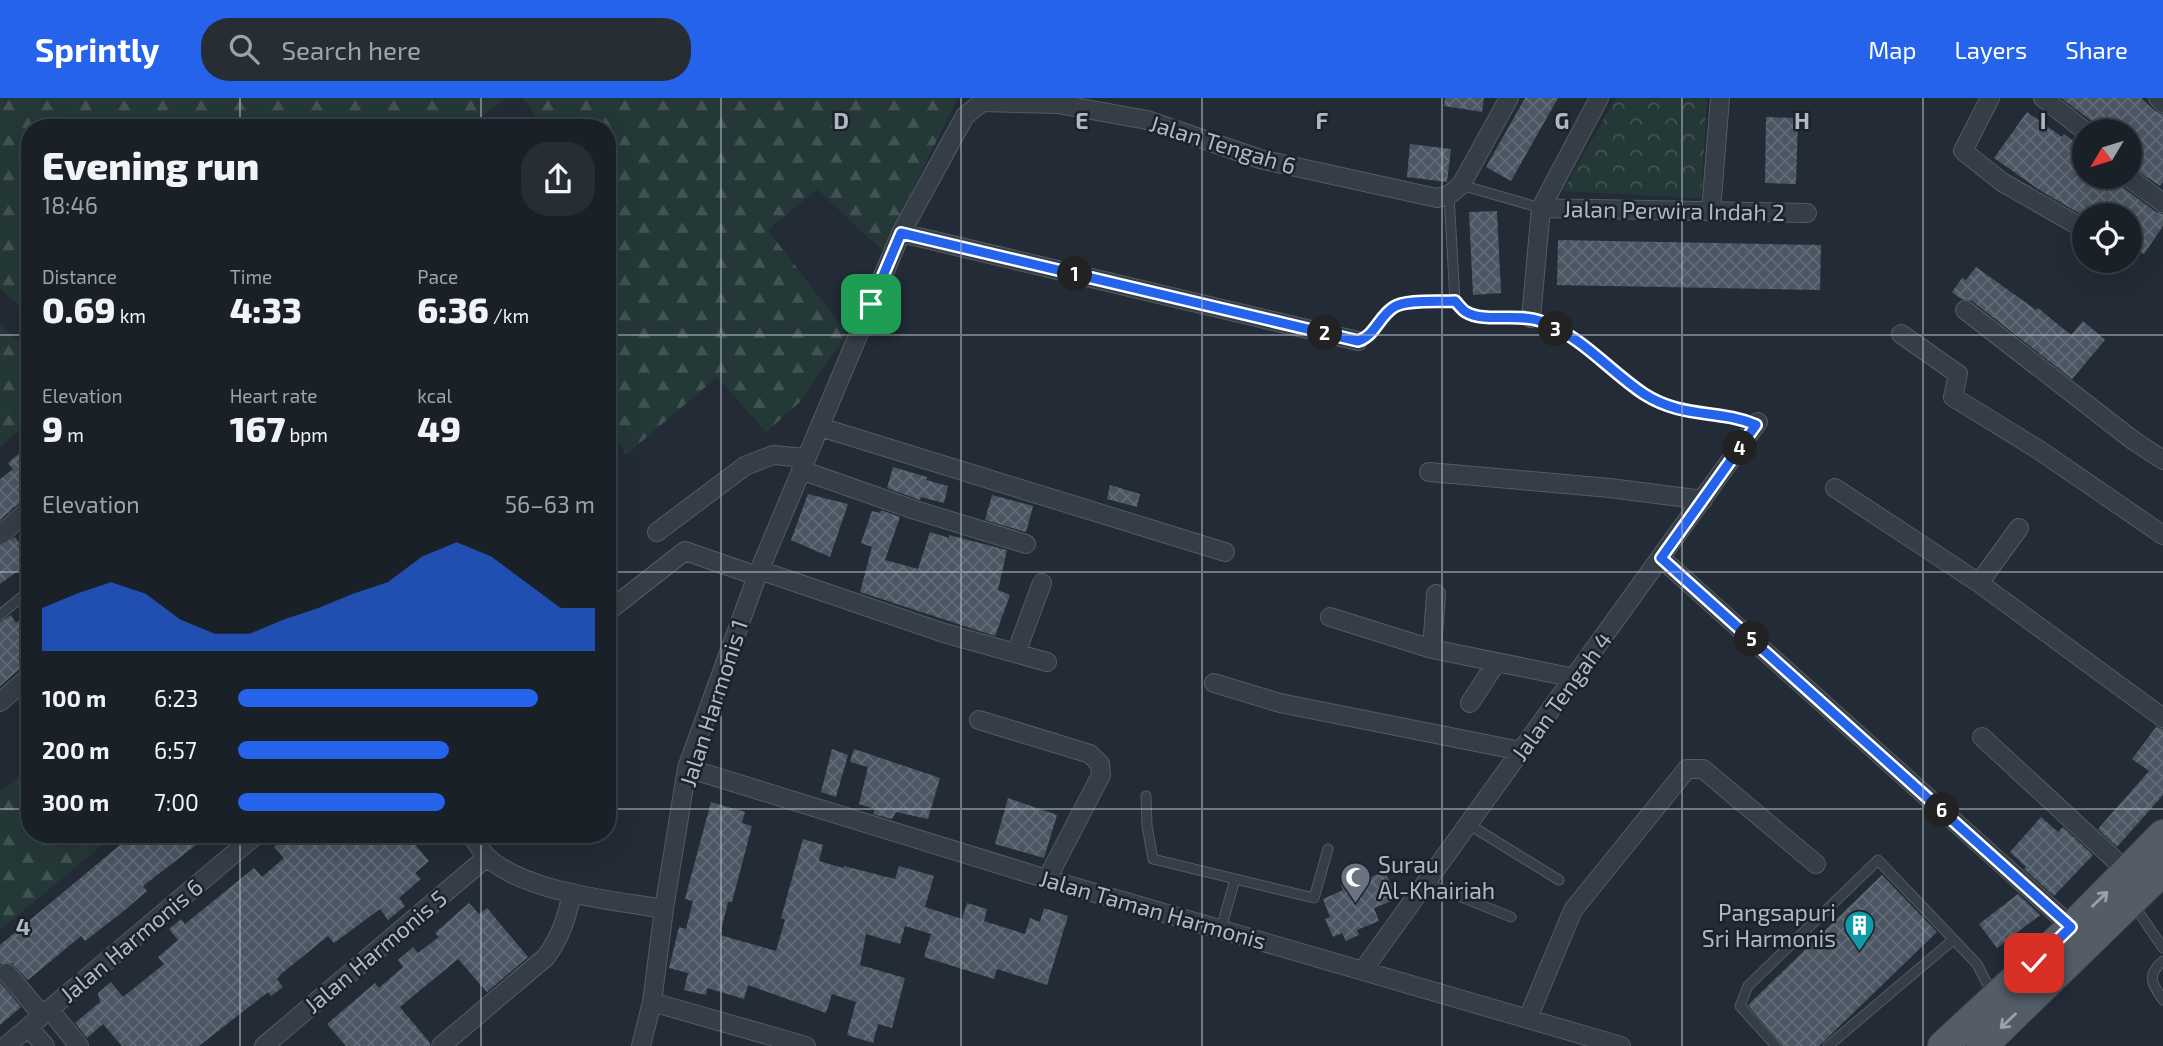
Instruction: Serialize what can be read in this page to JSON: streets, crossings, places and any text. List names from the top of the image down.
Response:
{
  "streets": {
    "street": [
      "Jalan Tengah 6",
      "Jalan Perwira Indah 2",
      "Jalan Tengah 4",
      "Jalan Harmonis 1",
      "Jalan Taman Harmonis",
      "Jalan Harmonis 6",
      "Jalan Harmonis 5"
    ]
  },
  "crossings": [
    ["Jalan Tengah 6", "Jalan Harmonis 1"],
    ["Jalan Tengah 4", "Jalan Taman Harmonis"],
    ["Jalan Harmonis 1", "Jalan Taman Harmonis"]
  ],
  "places": {
    "mosque": ["Surau Al-Khairiah"],
    "building": ["Pangsapuri Sri Harmonis"]
  },
  "north": "bottom left",
  "page": {
    "header": "Sprintly",
    "search": "Search here",
    "nav": ["Map", "Layers", "Share"],
    "heading": ["Evening run", "18:46"],
    "stats": [
      ["Distance", "0.69 km"],
      ["Time", "4:33"],
      ["Pace", "6:36 /km"],
      ["Elevation", "9 m"],
      ["Heart rate", "167 bpm"],
      ["kcal", "49"]
    ],
    "pins": [
      "1",
      "3",
      "2",
      "4",
      "5",
      "6"
    ],
    "chart": ["Elevation", "56–63 m"],
    "list": [
      {
        "name": "100 m",
        "note": "6:23"
      },
      {
        "name": "200 m",
        "note": "6:57"
      },
      {
        "name": "300 m",
        "note": "7:00"
      }
    ]
  },
  "grid": {
    "columns": [
      "D",
      "E",
      "F",
      "G",
      "H",
      "I"
    ],
    "rows": ["4"]
  }
}
